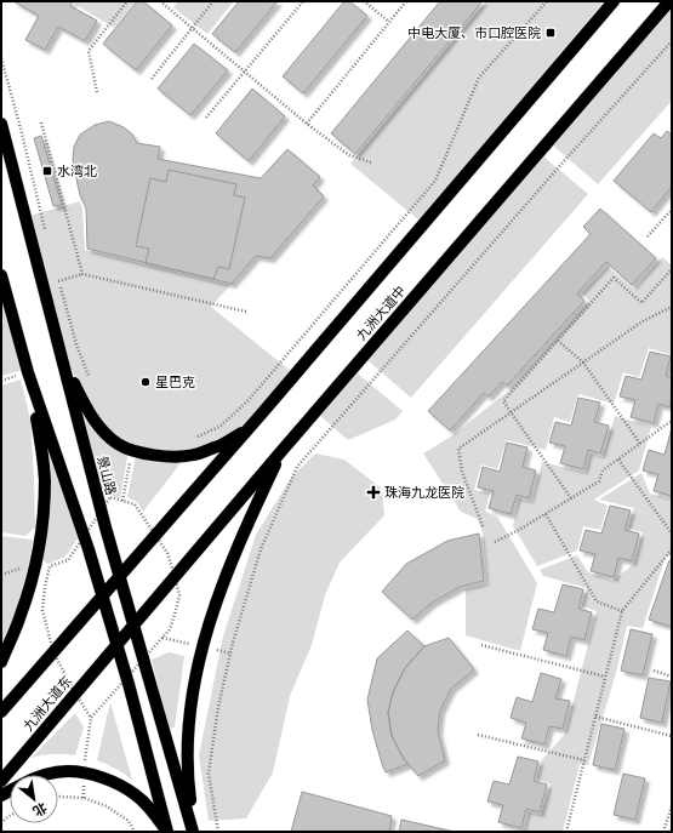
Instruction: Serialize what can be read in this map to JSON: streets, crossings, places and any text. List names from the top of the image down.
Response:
{
  "streets": {
    "main road": ["九洲大道中", "景山路", "九洲大道东"]
  },
  "crossings": [
    ["九洲大道中", "景山路"],
    ["九洲大道中", "九洲大道东"]
  ],
  "places": {
    "transit": ["中电大厦、市口腔医院", "水湾北"],
    "other": ["星巴克"],
    "health": ["珠海九龙医院"]
  },
  "north": "bottom right"
}
